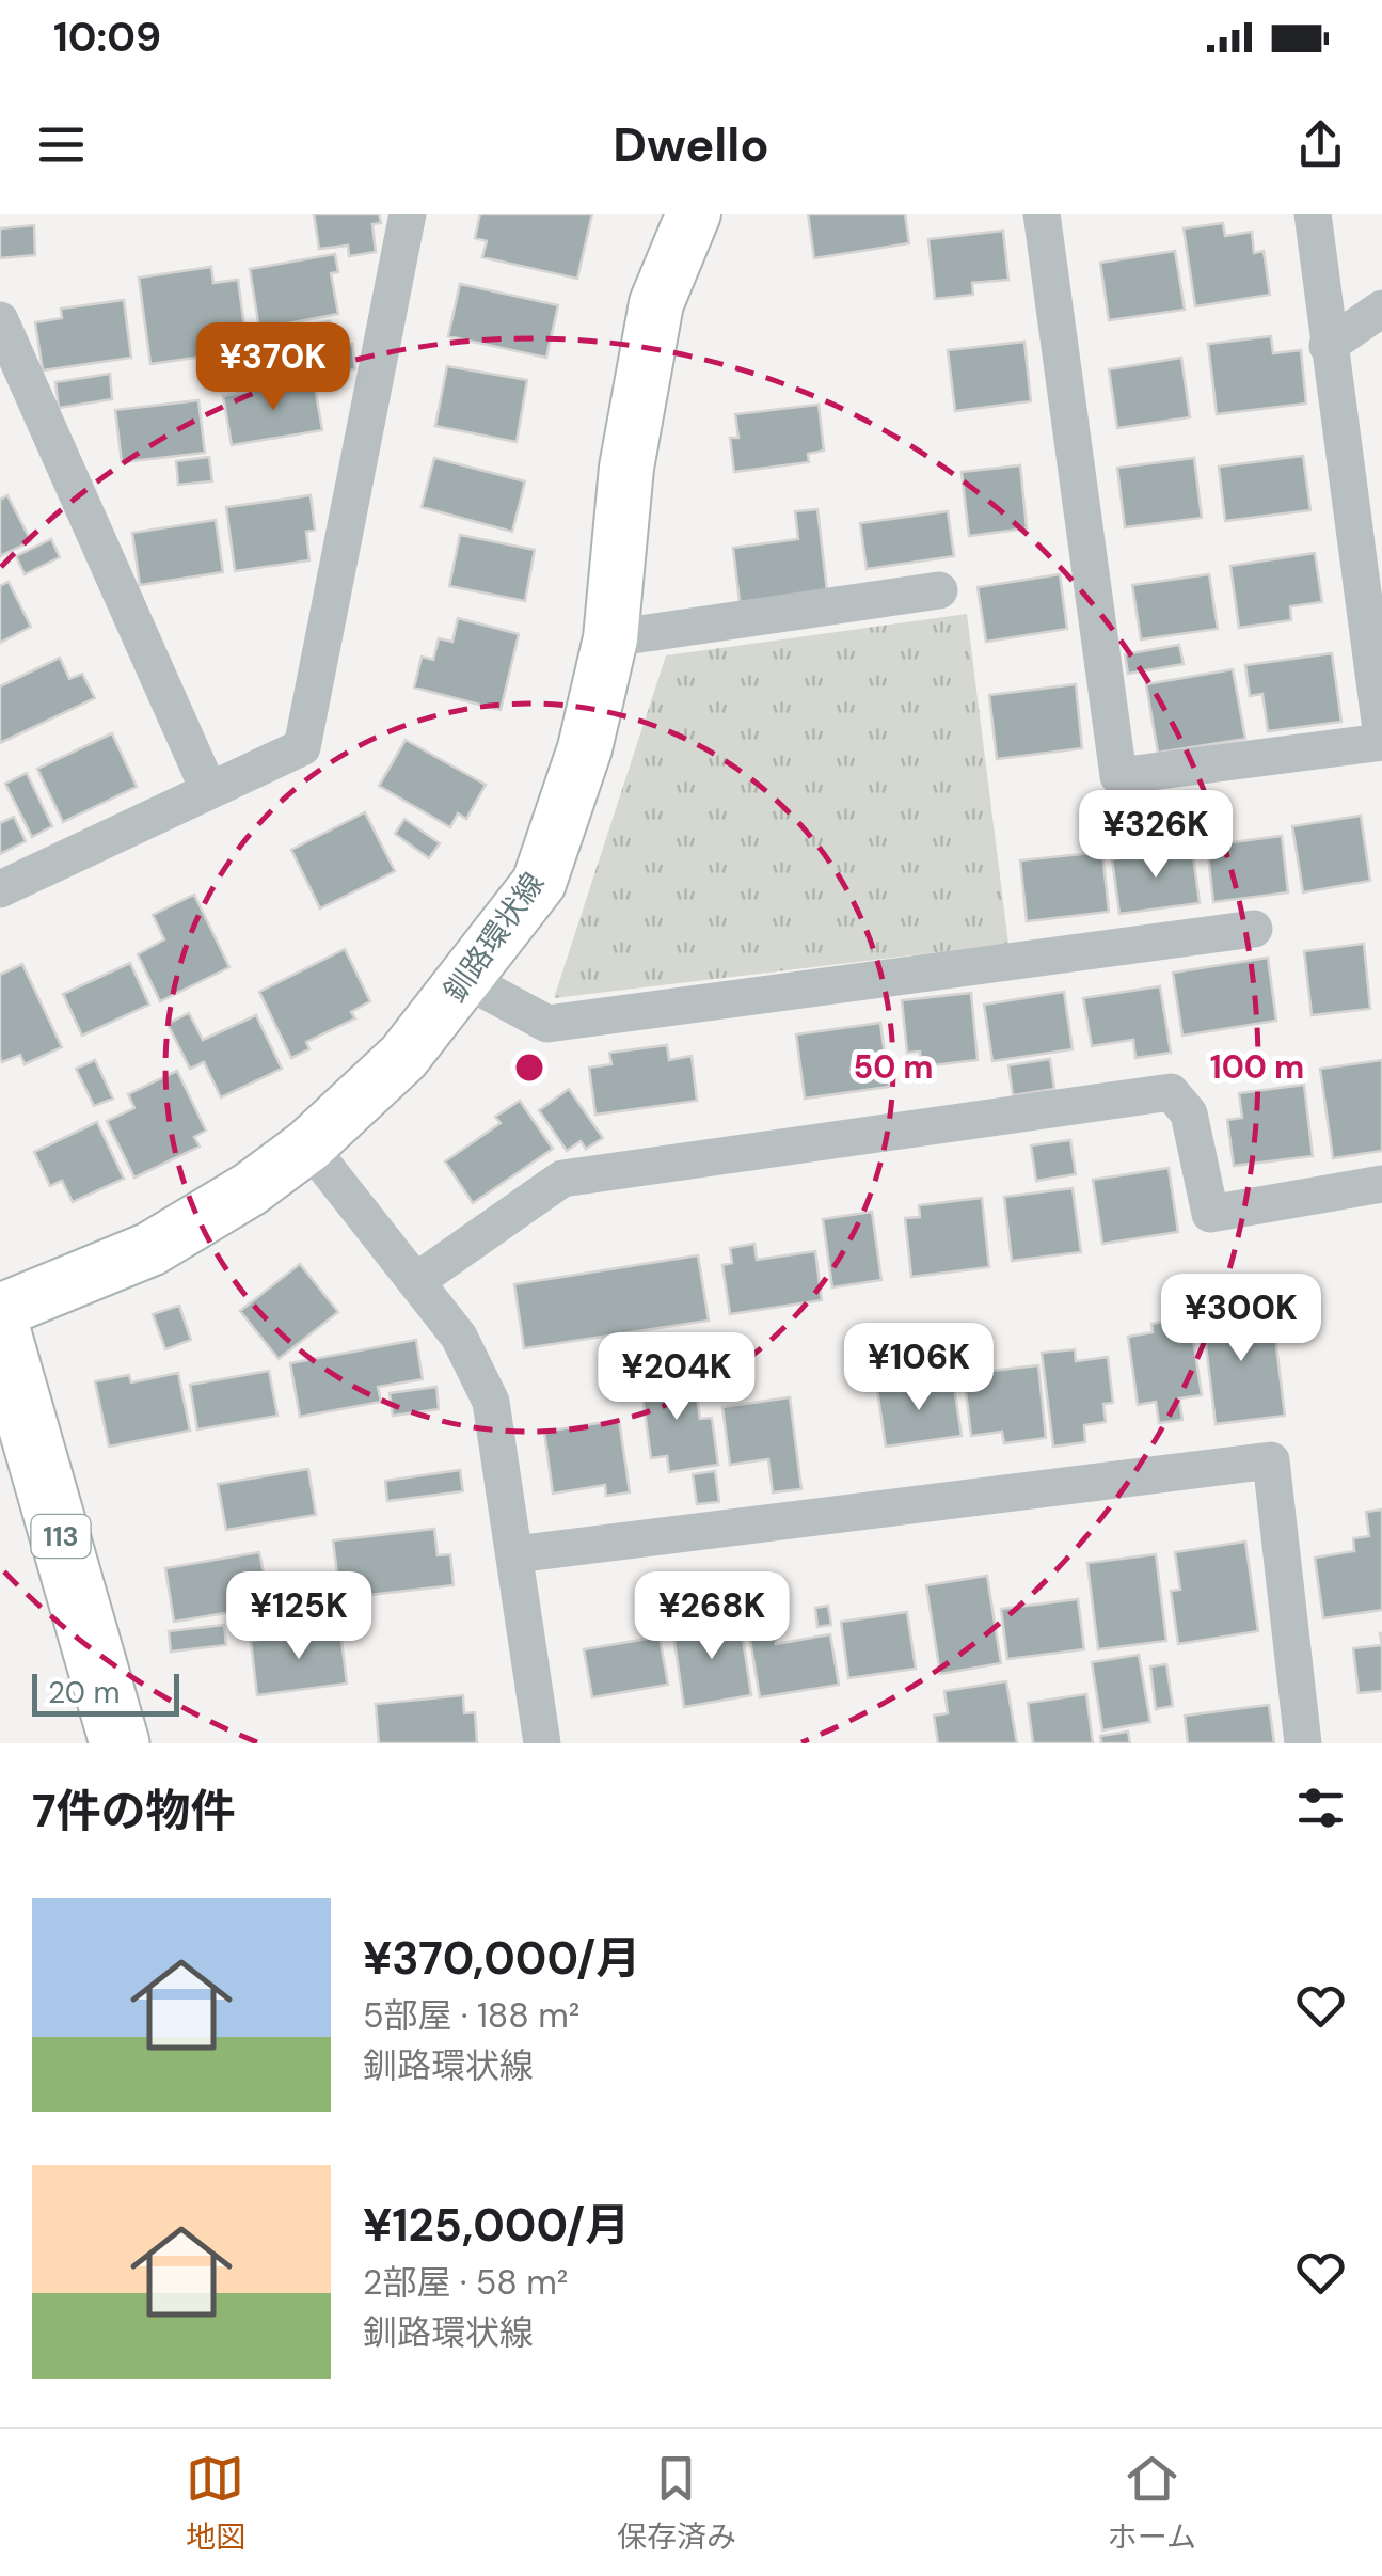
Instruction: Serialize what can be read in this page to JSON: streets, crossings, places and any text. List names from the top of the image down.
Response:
{
  "streets": {
    "main road": ["113"],
    "street": ["釧路環状線"]
  },
  "scale_bar": "20 m",
  "page": {
    "status": "10:09",
    "header": "Dwello",
    "price": [
      "¥370K",
      "¥326K",
      "¥300K",
      "¥106K",
      "¥204K",
      "¥125K",
      "¥268K"
    ],
    "scale": "20 m",
    "heading": "7件の物件",
    "list": [
      {
        "name": "¥370,000/月",
        "note": "5部屋 · 188 m² · 釧路環状線"
      },
      {
        "name": "¥125,000/月",
        "note": "2部屋 · 58 m² · 釧路環状線"
      }
    ],
    "tabs": ["地図", "保存済み", "ホーム"]
  },
  "rings": ["50 m", "100 m"]
}
